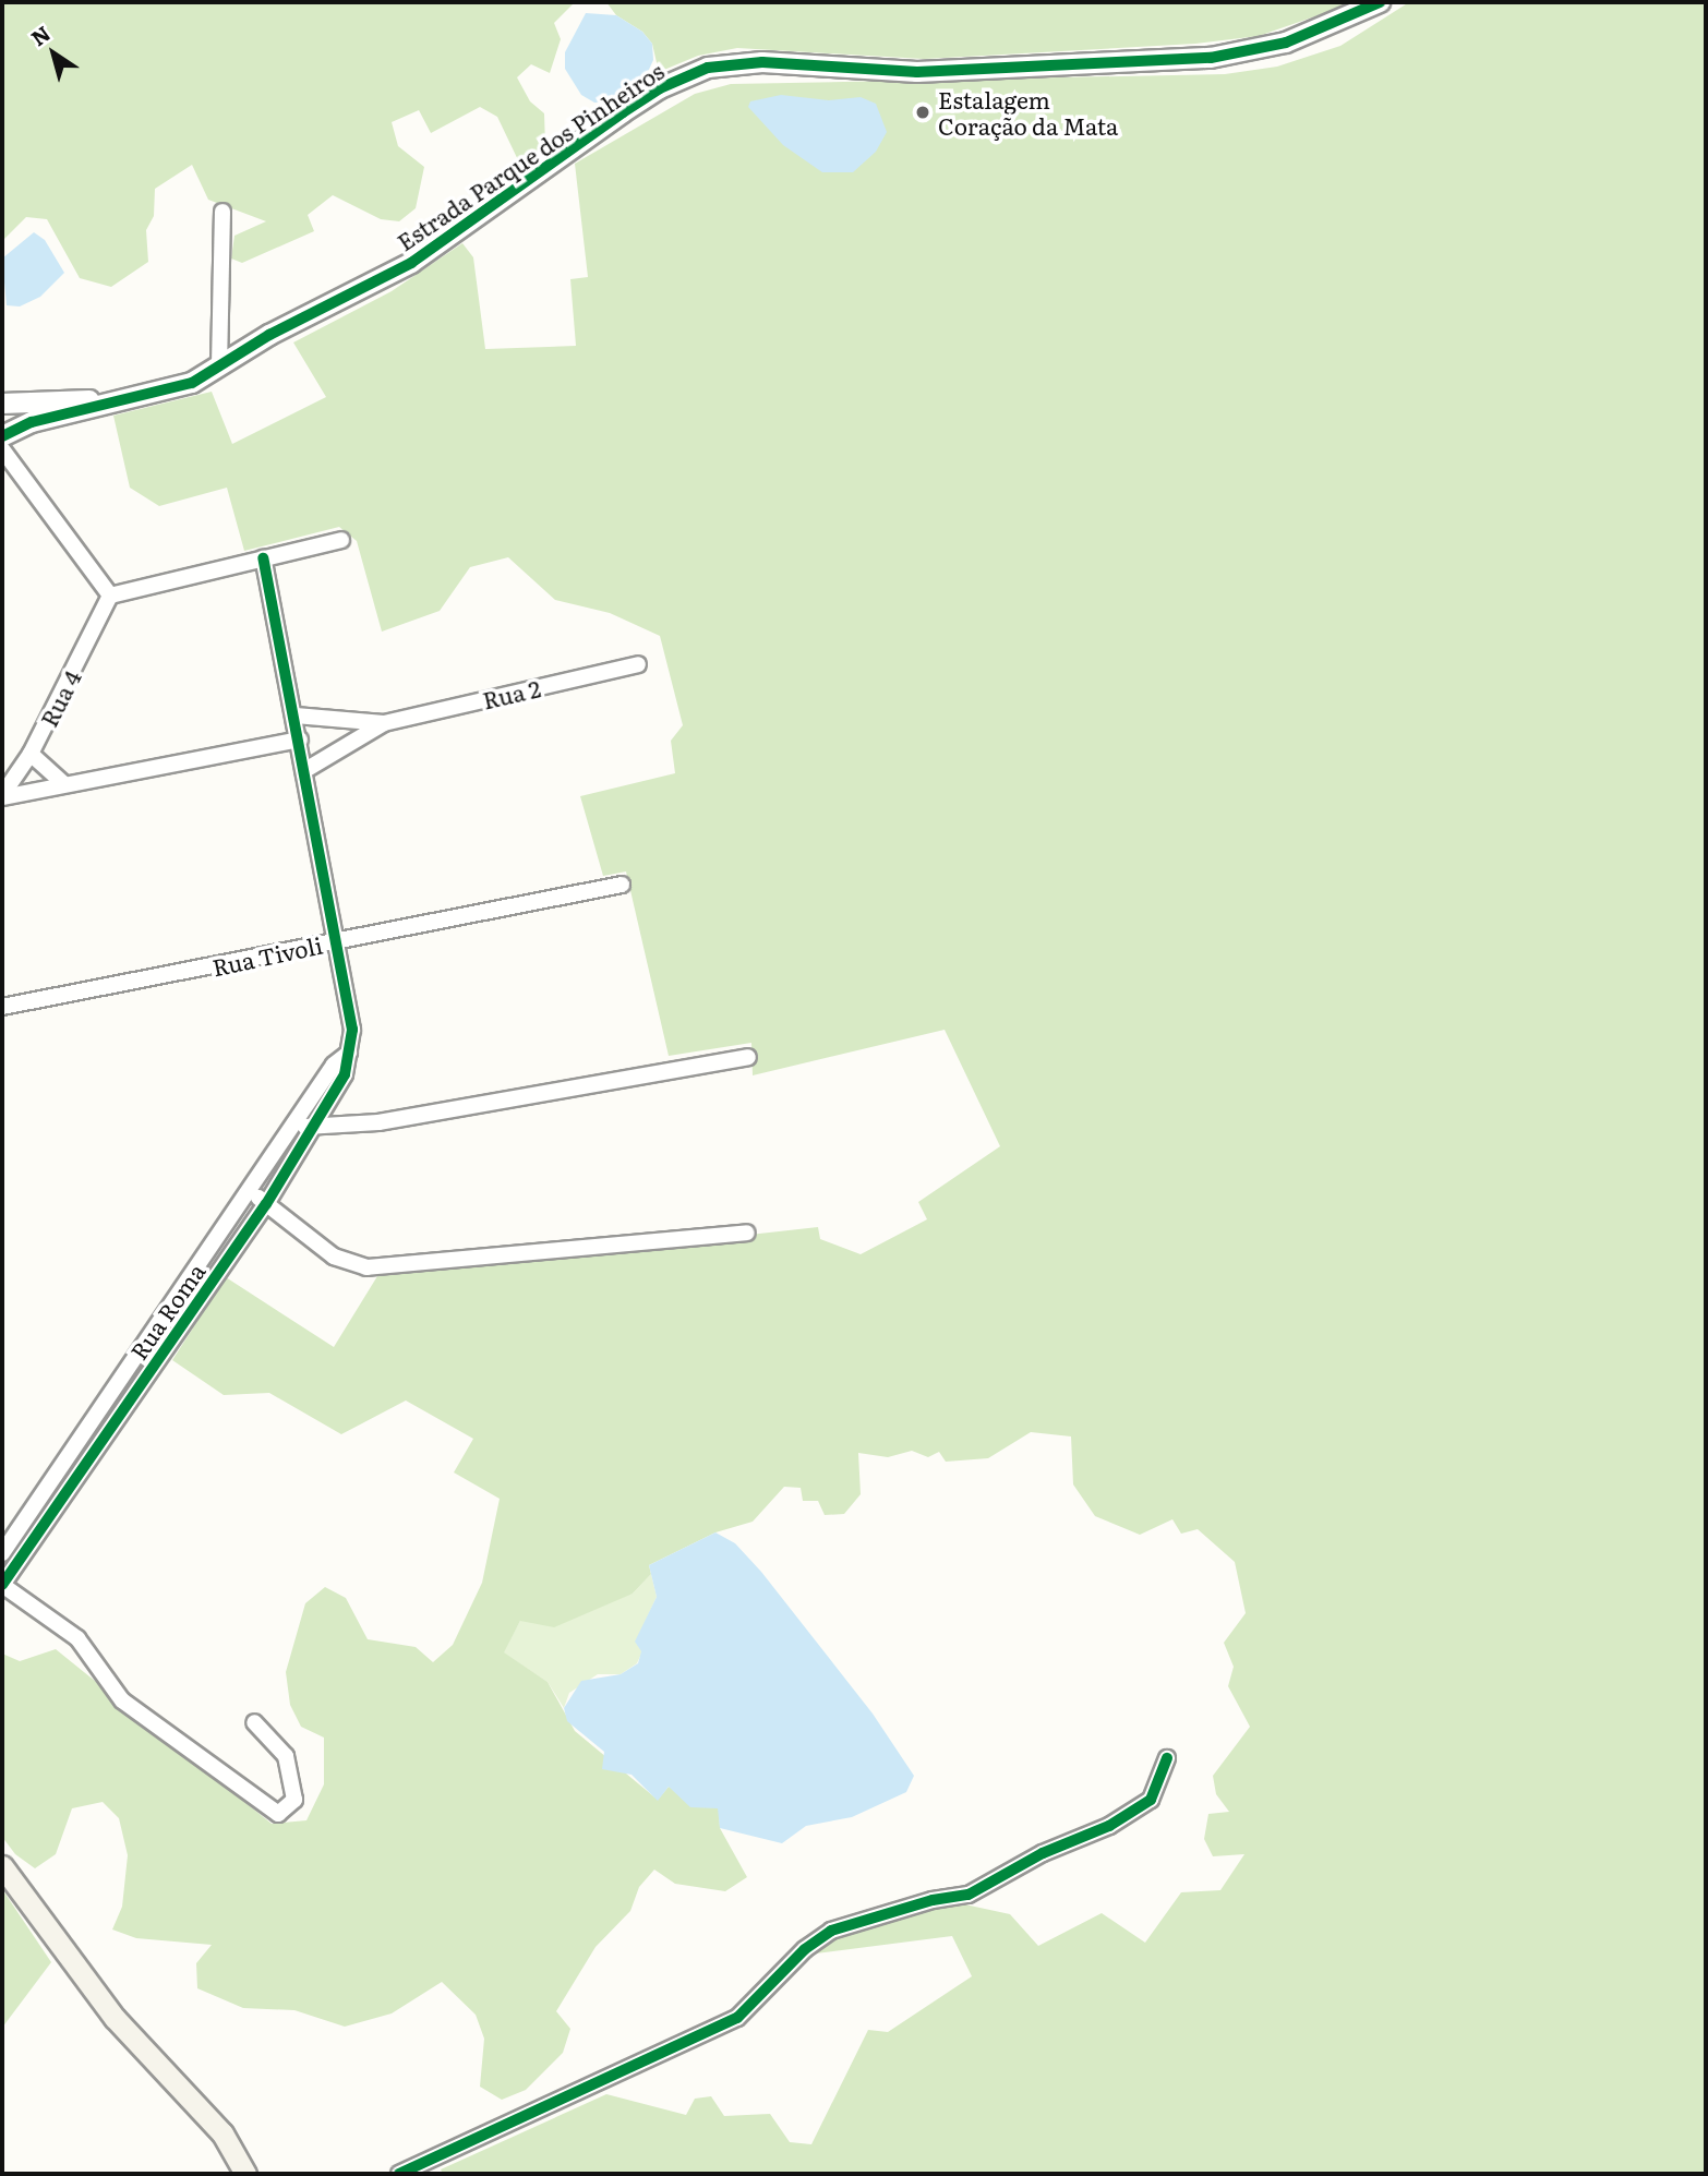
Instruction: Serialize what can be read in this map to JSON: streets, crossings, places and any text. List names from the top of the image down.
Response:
{
  "streets": {
    "street": [
      "Estrada Parque dos Pinheiros",
      "Rua 2",
      "Rua 4",
      "Rua Tivoli",
      "Rua Roma"
    ]
  },
  "places": ["Estalagem Coração da Mata"],
  "north": "top left"
}
